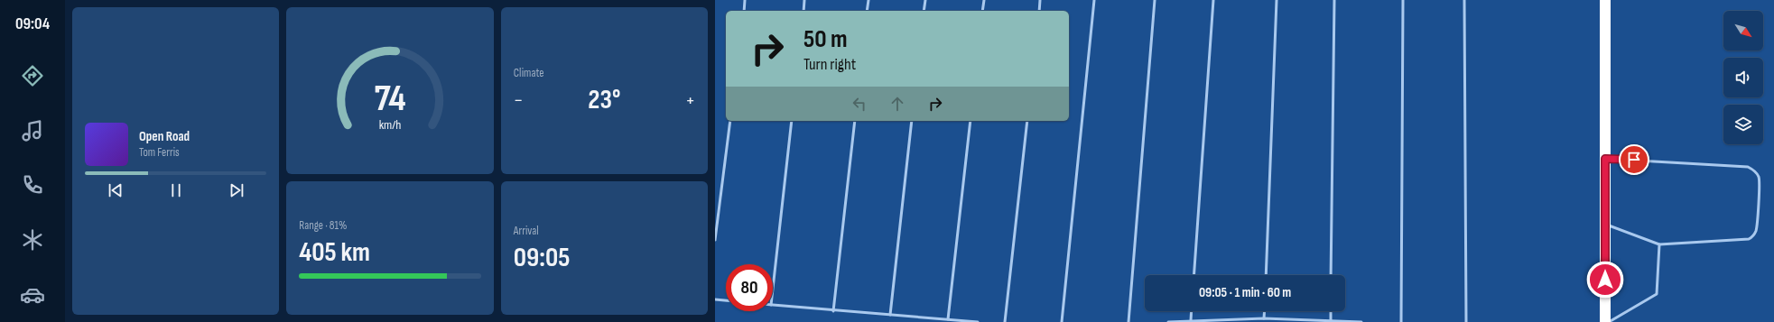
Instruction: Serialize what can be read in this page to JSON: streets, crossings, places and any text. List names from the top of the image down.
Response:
{
  "north": "bottom right",
  "page": {
    "tabs": "09:04",
    "tile": [
      "Climate",
      ["Range · 81%", "405 km"],
      ["Arrival", "09:05"]
    ],
    "turn": ["50 m", "Turn right"],
    "heat": ["−", "23°", "+"],
    "song": ["Open Road", "Tom Ferris"],
    "limit": "80",
    "trip": "09:05 · 1 min · 60 m",
    "gauge": ["74", "km/h"]
  }
}
